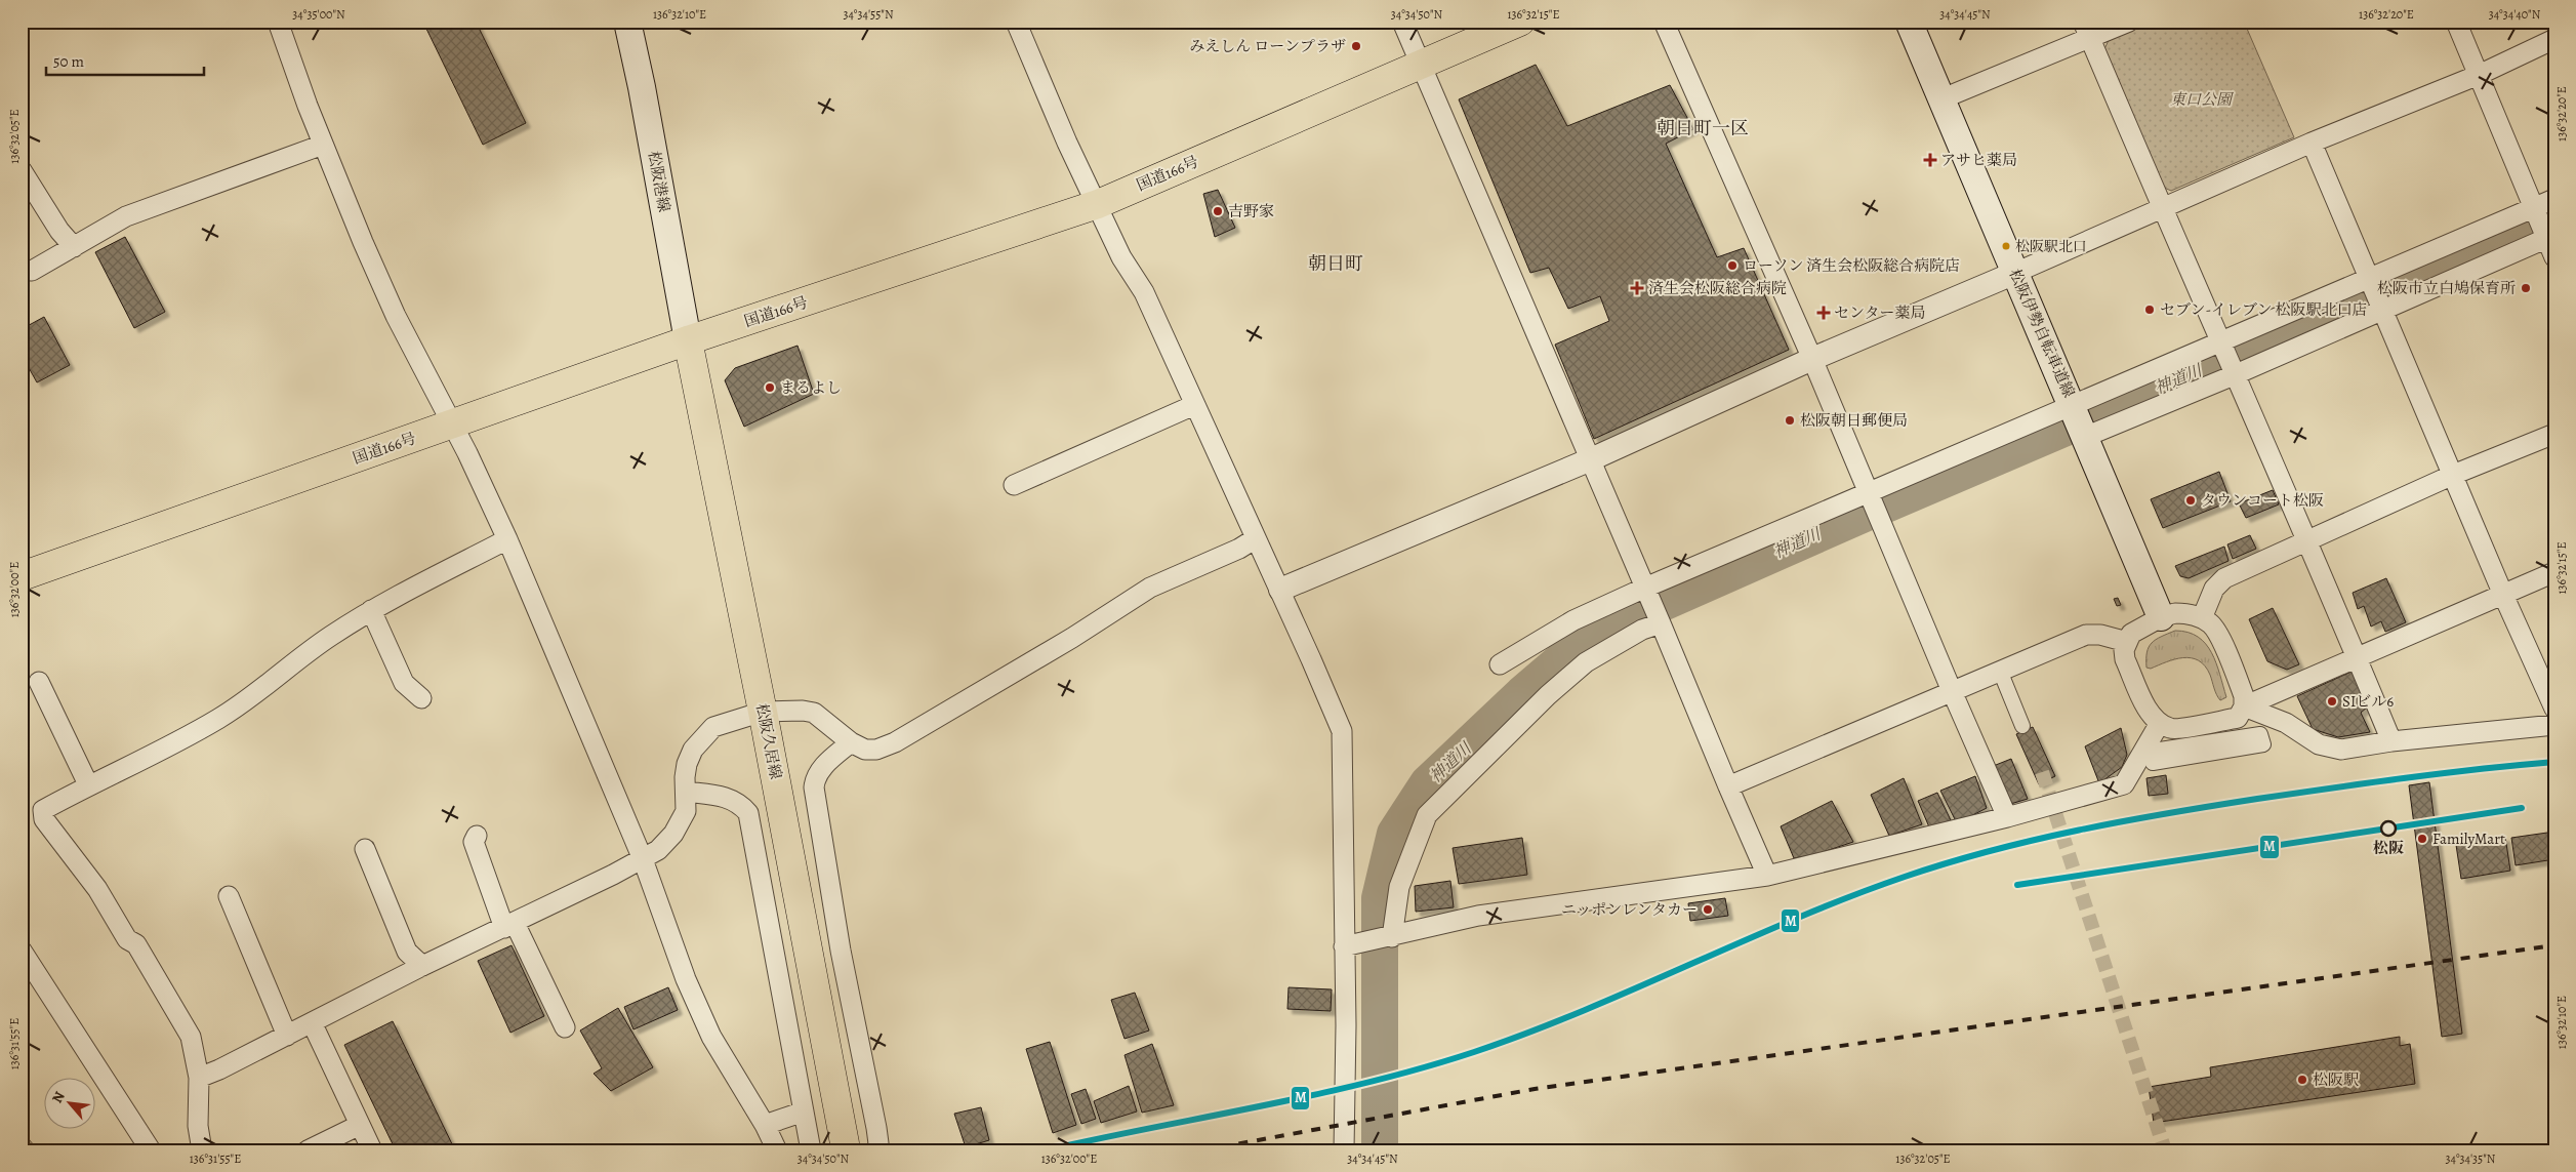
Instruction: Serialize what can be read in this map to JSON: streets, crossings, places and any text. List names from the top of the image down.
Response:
{
  "streets": {
    "main road": [
      "国道166号",
      "松阪港線",
      "松阪伊勢自転車道線",
      "松阪久居線"
    ]
  },
  "crossings": [
    ["国道166号", "松阪港線"],
    ["国道166号", "松阪久居線"],
    ["松阪港線", "松阪久居線"]
  ],
  "districts": ["朝日町一区", "朝日町"],
  "water": ["神道川"],
  "parks": ["東口公園"],
  "places": {
    "other": [
      "みえしん ローンプラザ",
      "吉野家",
      "松阪駅北口",
      "ローソン 済生会松阪総合病院店",
      "松阪市立白鳩保育所",
      "セブン-イレブン 松阪駅北口店",
      "まるよし",
      "松阪朝日郵便局",
      "タウンコート松阪",
      "SIビル6",
      "松阪",
      "FamilyMart",
      "ニッポンレンタカー",
      "松阪駅"
    ],
    "health": ["アサヒ薬局", "済生会松阪総合病院", "センター薬局"]
  },
  "lines": ["transit line M"],
  "scale_bar": "50 m",
  "north": "top left",
  "coordinates": [
    "34°35'00\"N",
    "136°32'10\"E",
    "34°34'55\"N",
    "34°34'50\"N",
    "136°32'15\"E",
    "34°34'45\"N",
    "136°32'20\"E",
    "34°34'40\"N",
    "136°32'05\"E",
    "136°32'00\"E",
    "136°31'55\"E",
    "34°34'35\"N"
  ]
}
